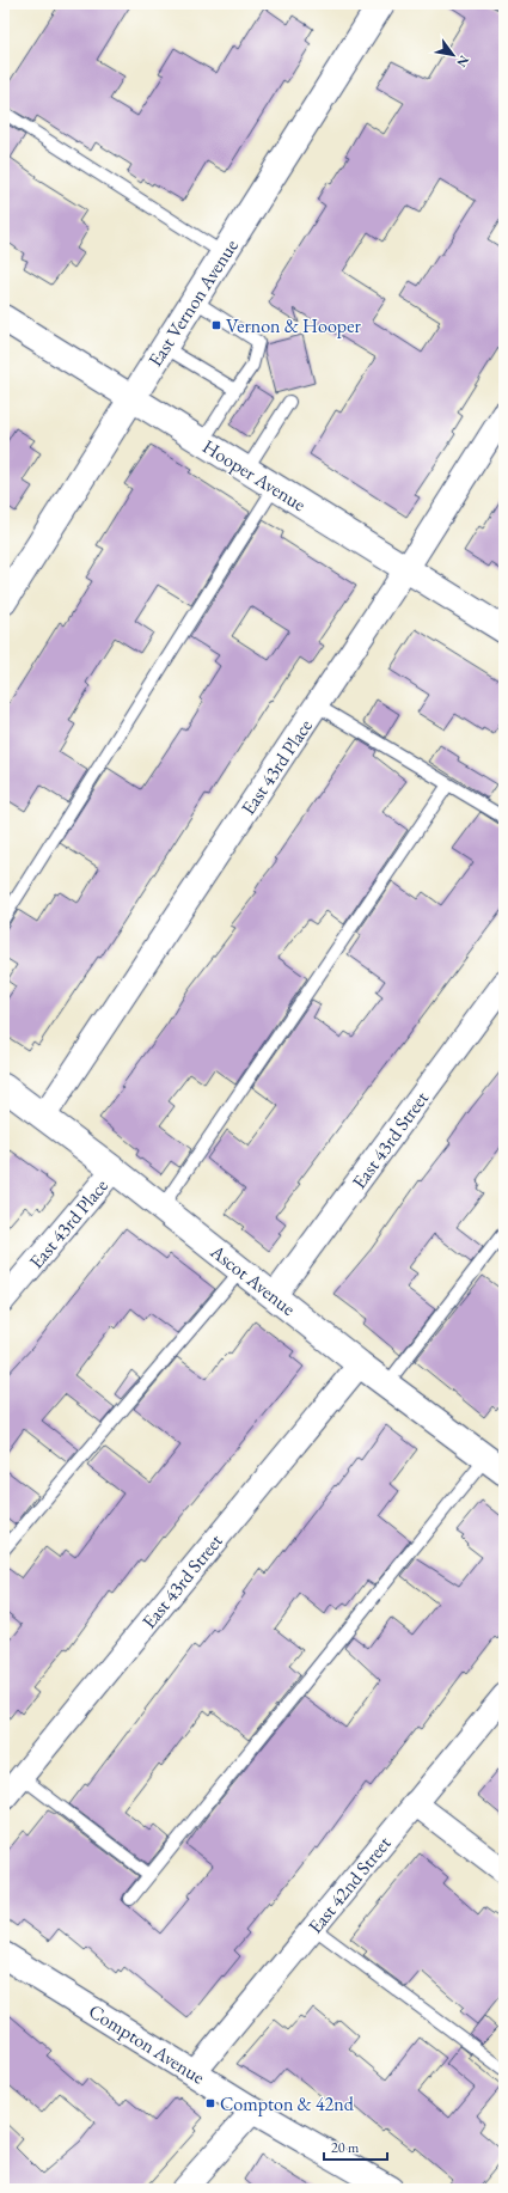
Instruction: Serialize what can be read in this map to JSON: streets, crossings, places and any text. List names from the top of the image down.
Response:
{
  "streets": {
    "street": [
      "East Vernon Avenue",
      "Hooper Avenue",
      "East 43rd Place",
      "East 43rd Street",
      "Ascot Avenue",
      "East 42nd Street",
      "Compton Avenue"
    ]
  },
  "crossings": [
    ["East Vernon Avenue", "Hooper Avenue"],
    ["Hooper Avenue", "East 43rd Place"],
    ["East 43rd Place", "Ascot Avenue"],
    ["East 43rd Street", "Ascot Avenue"],
    ["East 42nd Street", "Compton Avenue"]
  ],
  "places": {
    "transit": ["Vernon & Hooper", "Compton & 42nd"]
  },
  "scale_bar": "20 m",
  "north": "bottom right"
}
